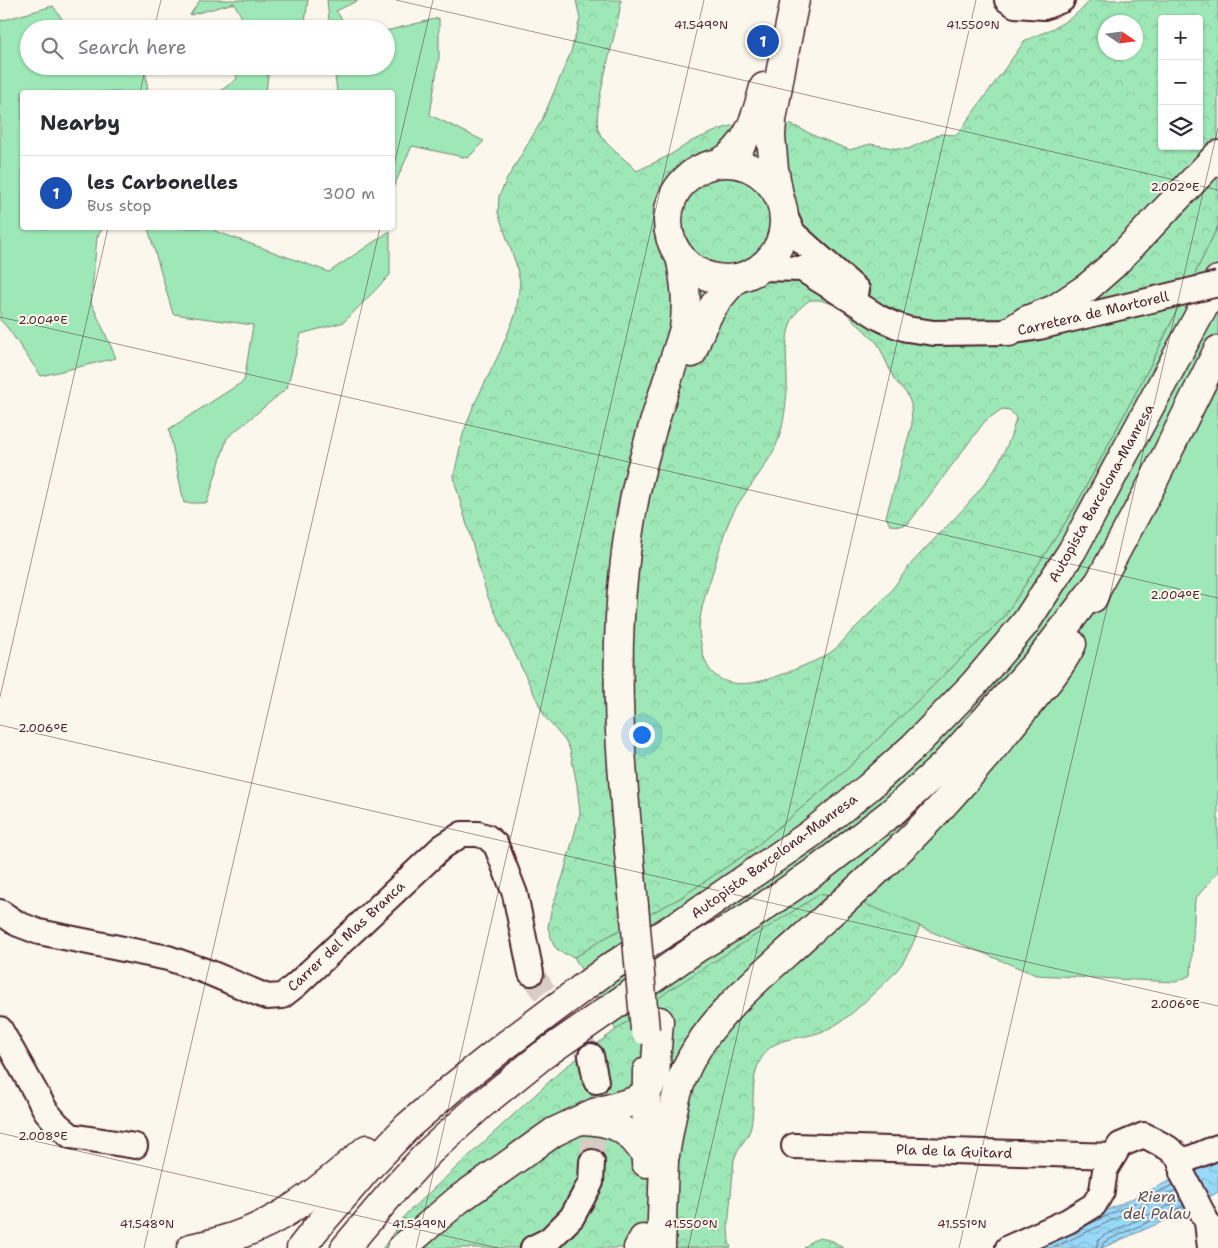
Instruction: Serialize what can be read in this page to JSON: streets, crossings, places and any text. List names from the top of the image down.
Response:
{
  "streets": {
    "main road": ["Autopista Barcelona-Manresa"],
    "street": ["Carretera de Martorell", "Carrer del Mas Branca", "Pla de la Guitard"]
  },
  "crossings": [
    ["Carretera de Martorell", "Autopista Barcelona-Manresa"]
  ],
  "water": ["Riera del Palau"],
  "north": "right",
  "page": {
    "map_buttons": ["+", "−"],
    "search": "Search here",
    "pins": "1",
    "heading": "Nearby",
    "list": [
      {
        "mark": "1",
        "name": "les Carbonelles",
        "note": "Bus stop",
        "value": "300 m"
      }
    ]
  },
  "coordinates": [
    "41.549°N",
    "41.550°N",
    "2.002°E",
    "2.004°E",
    "2.006°E",
    "2.008°E",
    "41.548°N",
    "41.551°N"
  ]
}
